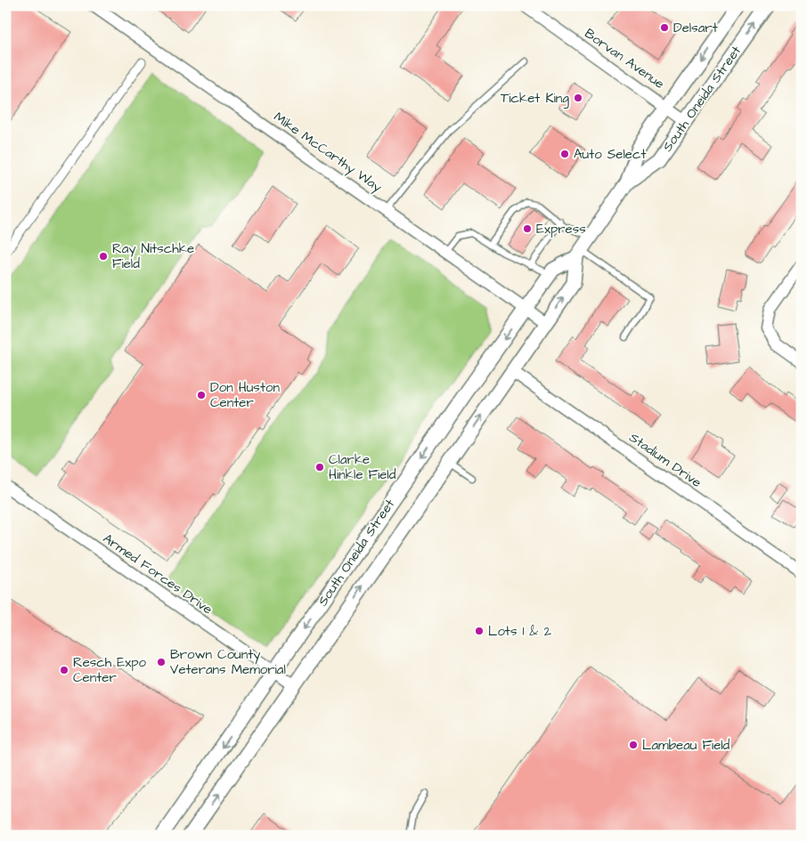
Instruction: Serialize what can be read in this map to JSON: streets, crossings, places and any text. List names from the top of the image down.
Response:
{
  "streets": {
    "street": [
      "Borvan Avenue",
      "South Oneida Street",
      "Mike McCarthy Way",
      "Stadium Drive",
      "Armed Forces Drive"
    ]
  },
  "crossings": [
    ["Borvan Avenue", "South Oneida Street"],
    ["South Oneida Street", "Mike McCarthy Way"],
    ["South Oneida Street", "Stadium Drive"],
    ["South Oneida Street", "Armed Forces Drive"]
  ],
  "places": [
    "Delsart",
    "Ticket King",
    "Auto Select",
    "Express",
    "Ray Nitschke Field",
    "Don Huston Center",
    "Clarke Hinkle Field",
    "Lots 1 & 2",
    "Brown County Veterans Memorial",
    "Resch Expo Center",
    "Lambeau Field"
  ]
}
